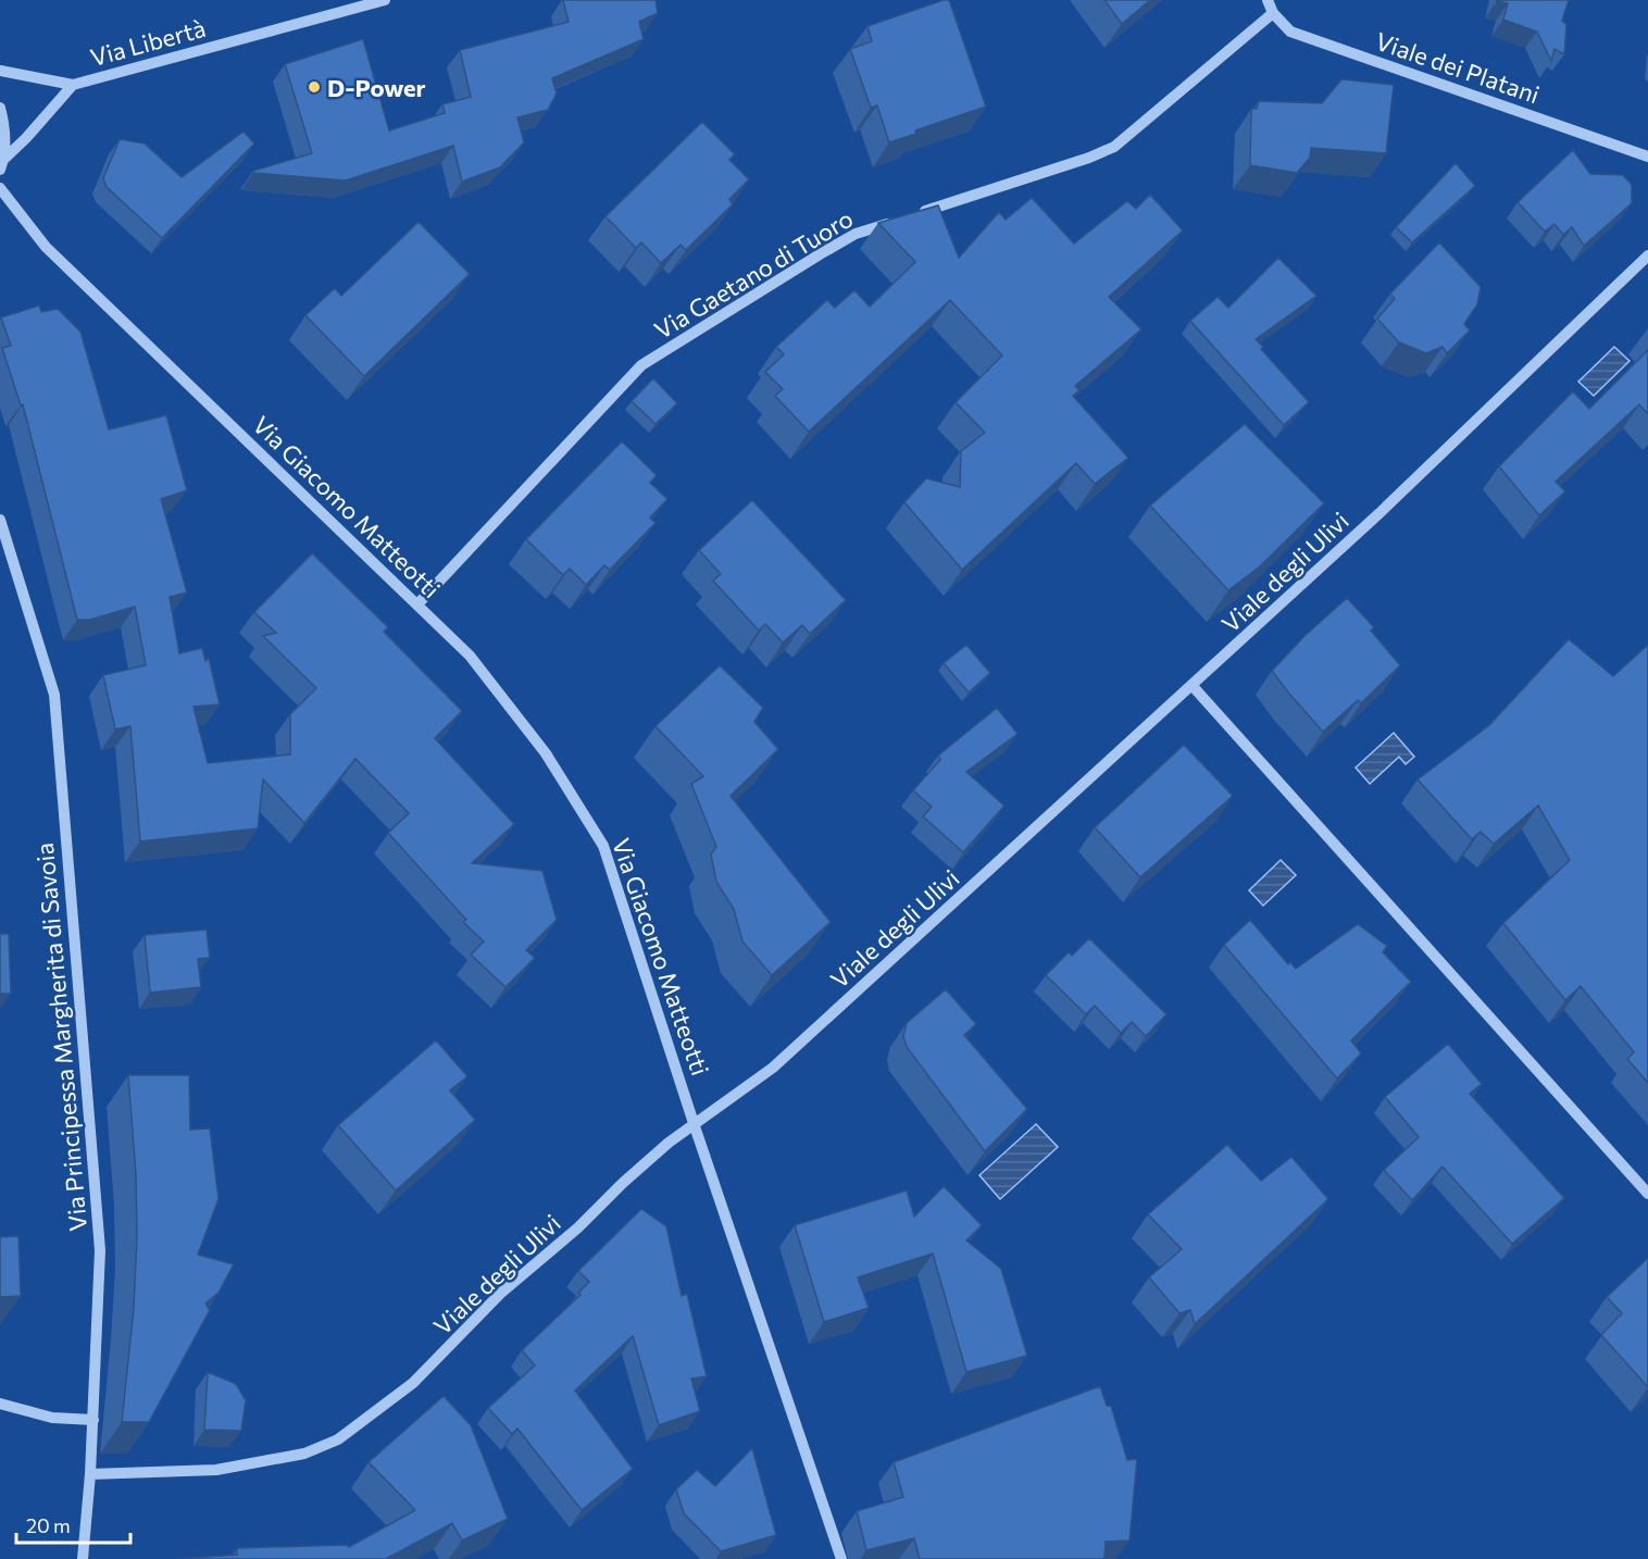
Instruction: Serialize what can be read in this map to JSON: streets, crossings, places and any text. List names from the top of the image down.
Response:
{
  "streets": {
    "street": [
      "Via Libertà",
      "Viale dei Platani",
      "Via Gaetano di Tuoro",
      "Via Giacomo Matteotti",
      "Viale degli Ulivi",
      "Via Principessa Margherita di Savoia"
    ]
  },
  "crossings": [
    ["Via Gaetano di Tuoro", "Via Giacomo Matteotti"],
    ["Via Giacomo Matteotti", "Viale degli Ulivi"],
    ["Viale degli Ulivi", "Via Principessa Margherita di Savoia"]
  ],
  "places": ["D-Power"],
  "scale_bar": "20 m"
}
